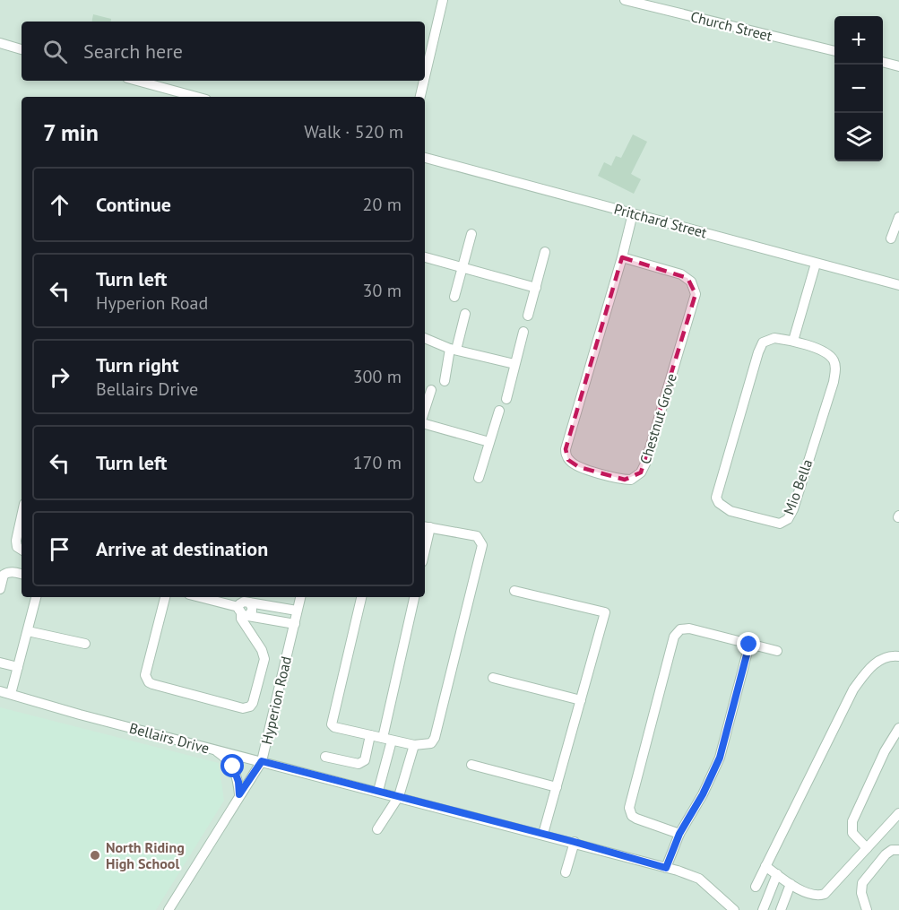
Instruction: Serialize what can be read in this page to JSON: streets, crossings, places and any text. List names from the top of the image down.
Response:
{
  "streets": {
    "street": [
      "Church Street",
      "Pritchard Street",
      "Chestnut Grove",
      "Mio Bella",
      "Hyperion Road",
      "Bellairs Drive"
    ]
  },
  "crossings": [
    ["Pritchard Street", "Chestnut Grove"],
    ["Hyperion Road", "Bellairs Drive"]
  ],
  "places": ["North Riding High School"],
  "page": {
    "map_buttons": ["+", "−"],
    "search": "Search here",
    "heading": ["7 min", "Walk · 520 m"],
    "list": [
      ["Continue", "20 m"],
      ["Turn left", "Hyperion Road", "30 m"],
      ["Turn right", "Bellairs Drive", "300 m"],
      ["Turn left", "170 m"],
      "Arrive at destination"
    ]
  }
}
